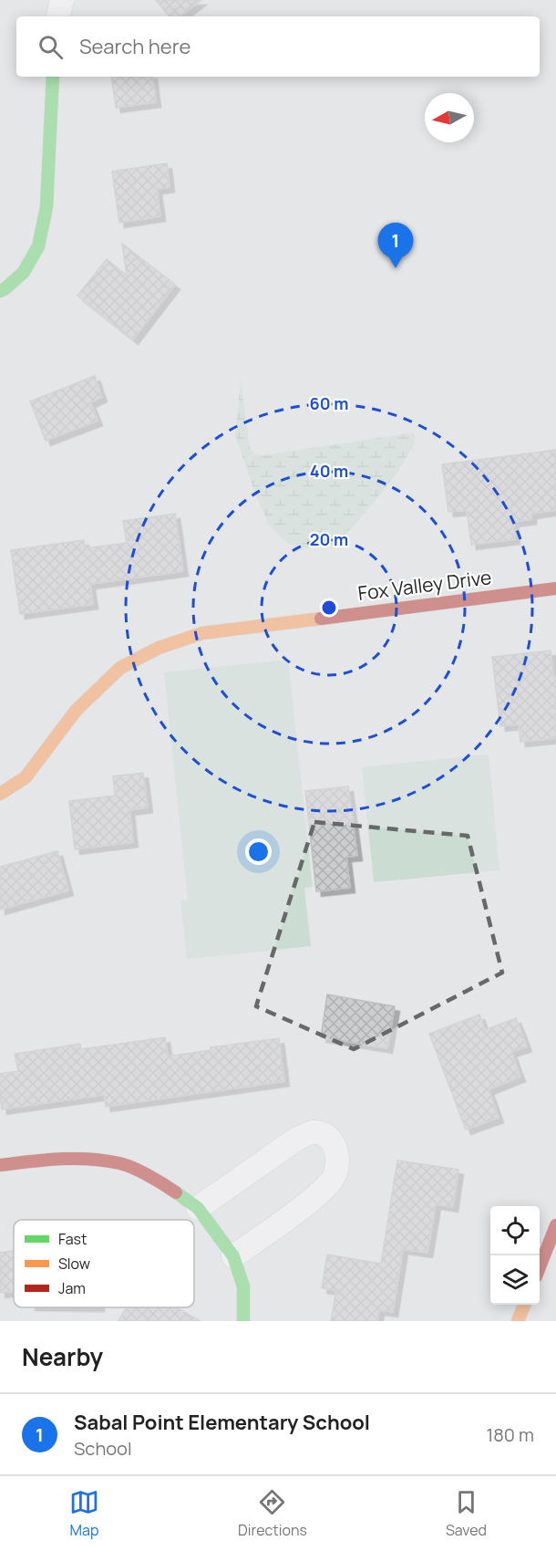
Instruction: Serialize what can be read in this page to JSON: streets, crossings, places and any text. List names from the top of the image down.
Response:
{
  "streets": {
    "street": ["Fox Valley Drive"]
  },
  "legend": ["Fast", "Slow", "Jam"],
  "north": "left",
  "page": {
    "search": "Search here",
    "pins": "1",
    "heading": "Nearby",
    "list": [
      {
        "mark": "1",
        "name": "Sabal Point Elementary School",
        "note": "School",
        "value": "180 m"
      }
    ],
    "nav": ["Map", "Directions", "Saved"]
  },
  "rings": ["60 m", "40 m", "20 m"]
}
